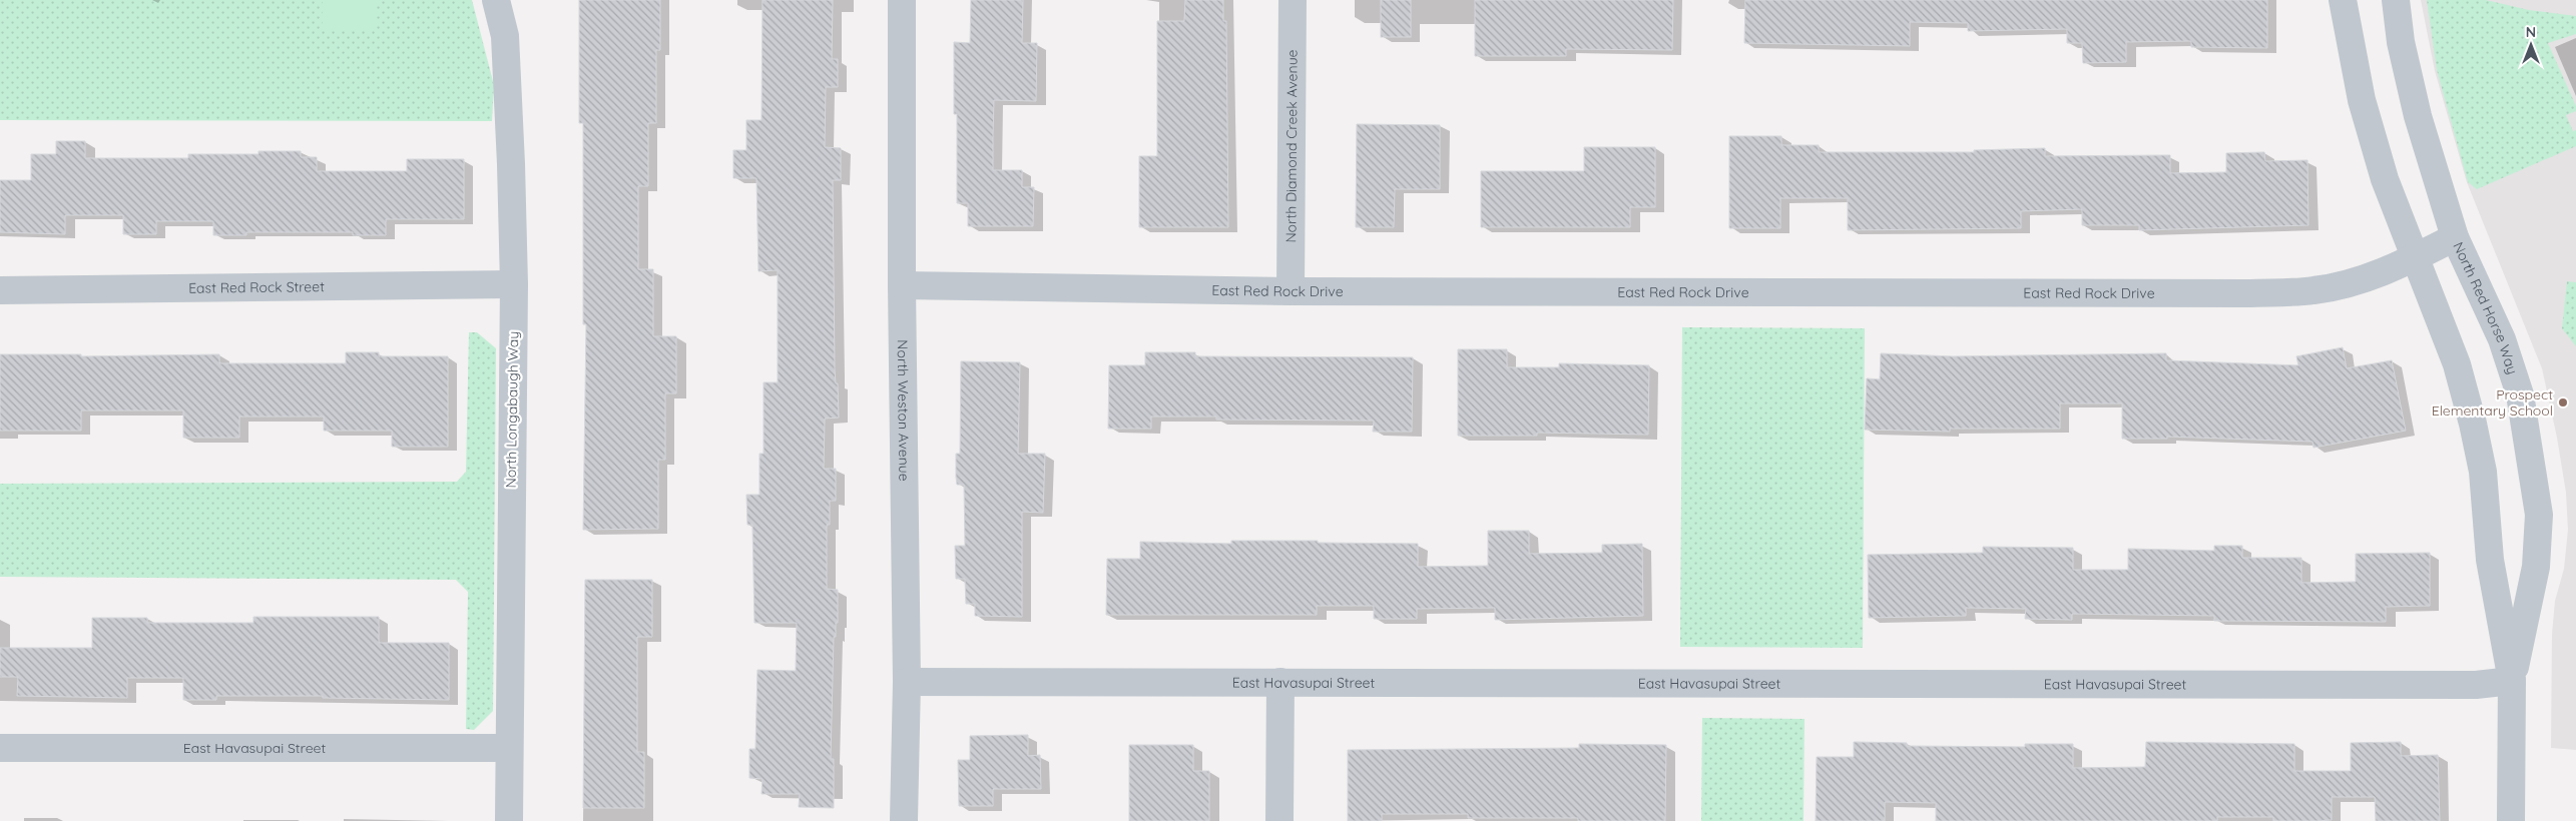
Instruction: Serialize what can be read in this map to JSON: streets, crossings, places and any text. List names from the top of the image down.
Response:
{
  "streets": {
    "street": [
      "North Diamond Creek Avenue",
      "East Red Rock Street",
      "East Red Rock Drive",
      "North Red Horse Way",
      "North Longabaugh Way",
      "North Weston Avenue",
      "East Havasupai Street"
    ]
  },
  "crossings": [
    ["North Diamond Creek Avenue", "East Red Rock Drive"],
    ["East Red Rock Street", "North Longabaugh Way"],
    ["East Red Rock Drive", "North Red Horse Way"],
    ["East Red Rock Drive", "North Weston Avenue"],
    ["North Red Horse Way", "East Havasupai Street"],
    ["North Longabaugh Way", "East Havasupai Street"],
    ["North Weston Avenue", "East Havasupai Street"]
  ],
  "places": ["Prospect Elementary School"],
  "north": "top"
}
